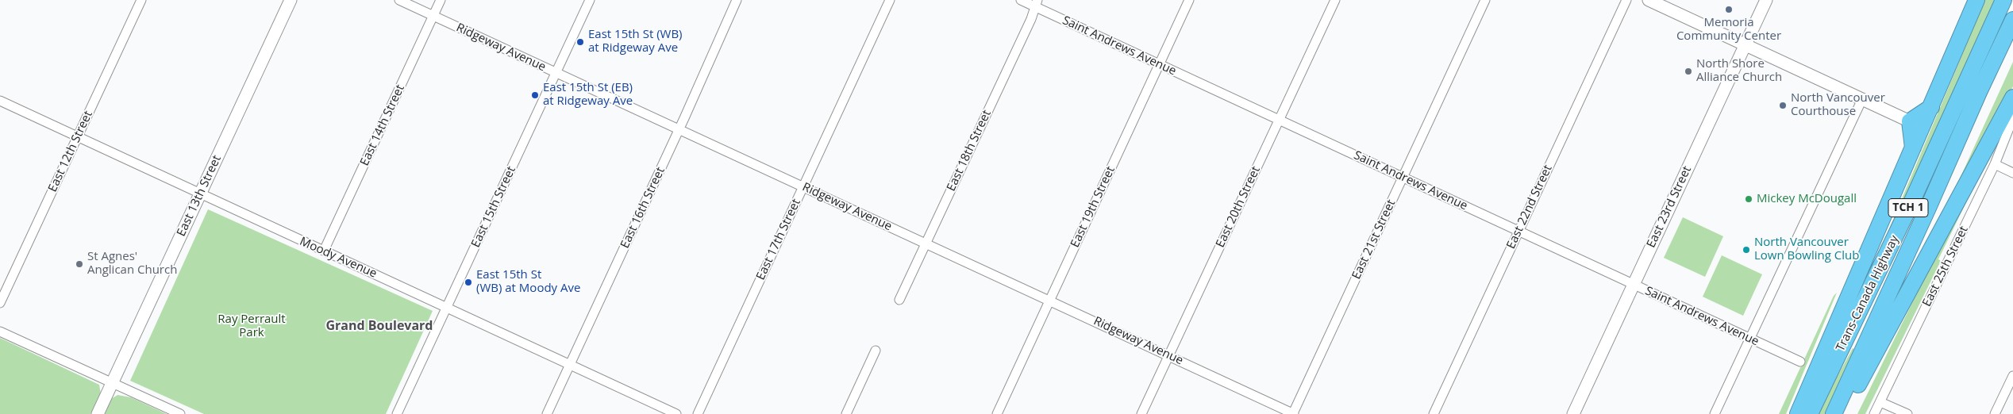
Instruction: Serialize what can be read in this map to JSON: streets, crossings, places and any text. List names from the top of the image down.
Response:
{
  "streets": {
    "highway": ["TCH 1", "Trans-Canada Highway"],
    "street": [
      "Saint Andrews Avenue",
      "Ridgeway Avenue",
      "East 14th Street",
      "East 18th Street",
      "East 12th Street",
      "East 13th Street",
      "East 15th Street",
      "East 19th Street",
      "East 20th Street",
      "East 22nd Street",
      "East 23rd Street",
      "East 16th Street",
      "East 17th Street",
      "East 21st Street",
      "Moody Avenue",
      "East 25th Street"
    ]
  },
  "crossings": [
    ["Saint Andrews Avenue", "East 18th Street"],
    ["Saint Andrews Avenue", "East 19th Street"],
    ["Saint Andrews Avenue", "East 20th Street"],
    ["Saint Andrews Avenue", "East 22nd Street"],
    ["Saint Andrews Avenue", "East 23rd Street"],
    ["Saint Andrews Avenue", "East 21st Street"],
    ["Ridgeway Avenue", "East 14th Street"],
    ["Ridgeway Avenue", "East 18th Street"],
    ["Ridgeway Avenue", "East 15th Street"],
    ["Ridgeway Avenue", "East 19th Street"],
    ["Ridgeway Avenue", "East 20th Street"],
    ["Ridgeway Avenue", "East 16th Street"],
    ["Ridgeway Avenue", "East 17th Street"],
    ["Ridgeway Avenue", "East 21st Street"],
    ["East 14th Street", "Moody Avenue"],
    ["East 12th Street", "Moody Avenue"],
    ["East 13th Street", "Moody Avenue"],
    ["East 15th Street", "Moody Avenue"],
    ["East 16th Street", "Moody Avenue"]
  ],
  "districts": ["Grand Boulevard"],
  "parks": ["Ray Perrault Park"],
  "places": [
    "Memoria Community Center",
    "East 15th St (WB) at Ridgeway Ave",
    "North Shore Alliance Church",
    "East 15th St (EB) at Ridgeway Ave",
    "North Vancouver Courthouse",
    "Mickey McDougall",
    "North Vancouver Lown Bowling Club",
    "St Agnes' Anglican Church",
    "East 15th St (WB) at Moody Ave"
  ]
}
